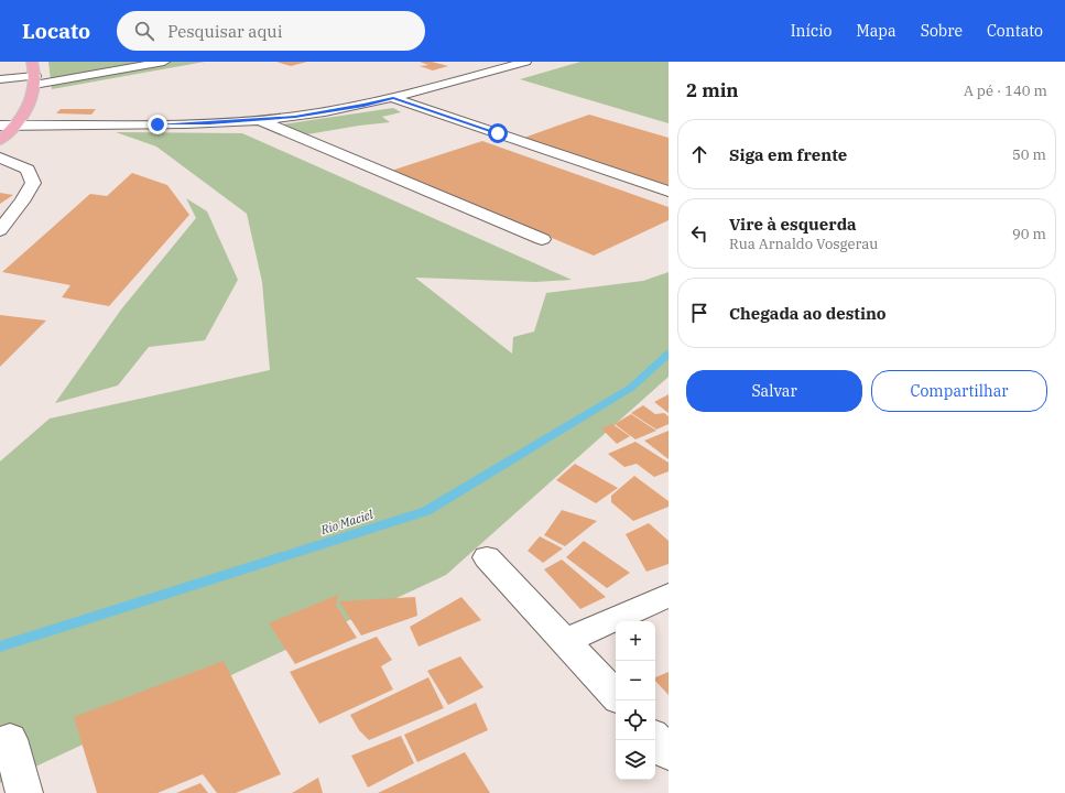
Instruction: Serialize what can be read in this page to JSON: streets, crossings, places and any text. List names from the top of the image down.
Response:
{
  "water": ["Rio Maciel"],
  "page": {
    "header": "Locato",
    "search": "Pesquisar aqui",
    "nav": [
      "Início",
      "Mapa",
      "Sobre",
      "Contato"
    ],
    "heading": ["2 min", "A pé · 140 m"],
    "list": [
      ["Siga em frente", "50 m"],
      ["Vire à esquerda", "Rua Arnaldo Vosgerau", "90 m"],
      "Chegada ao destino"
    ],
    "buttons": ["Salvar", "Compartilhar"],
    "map_buttons": ["+", "−"]
  }
}
